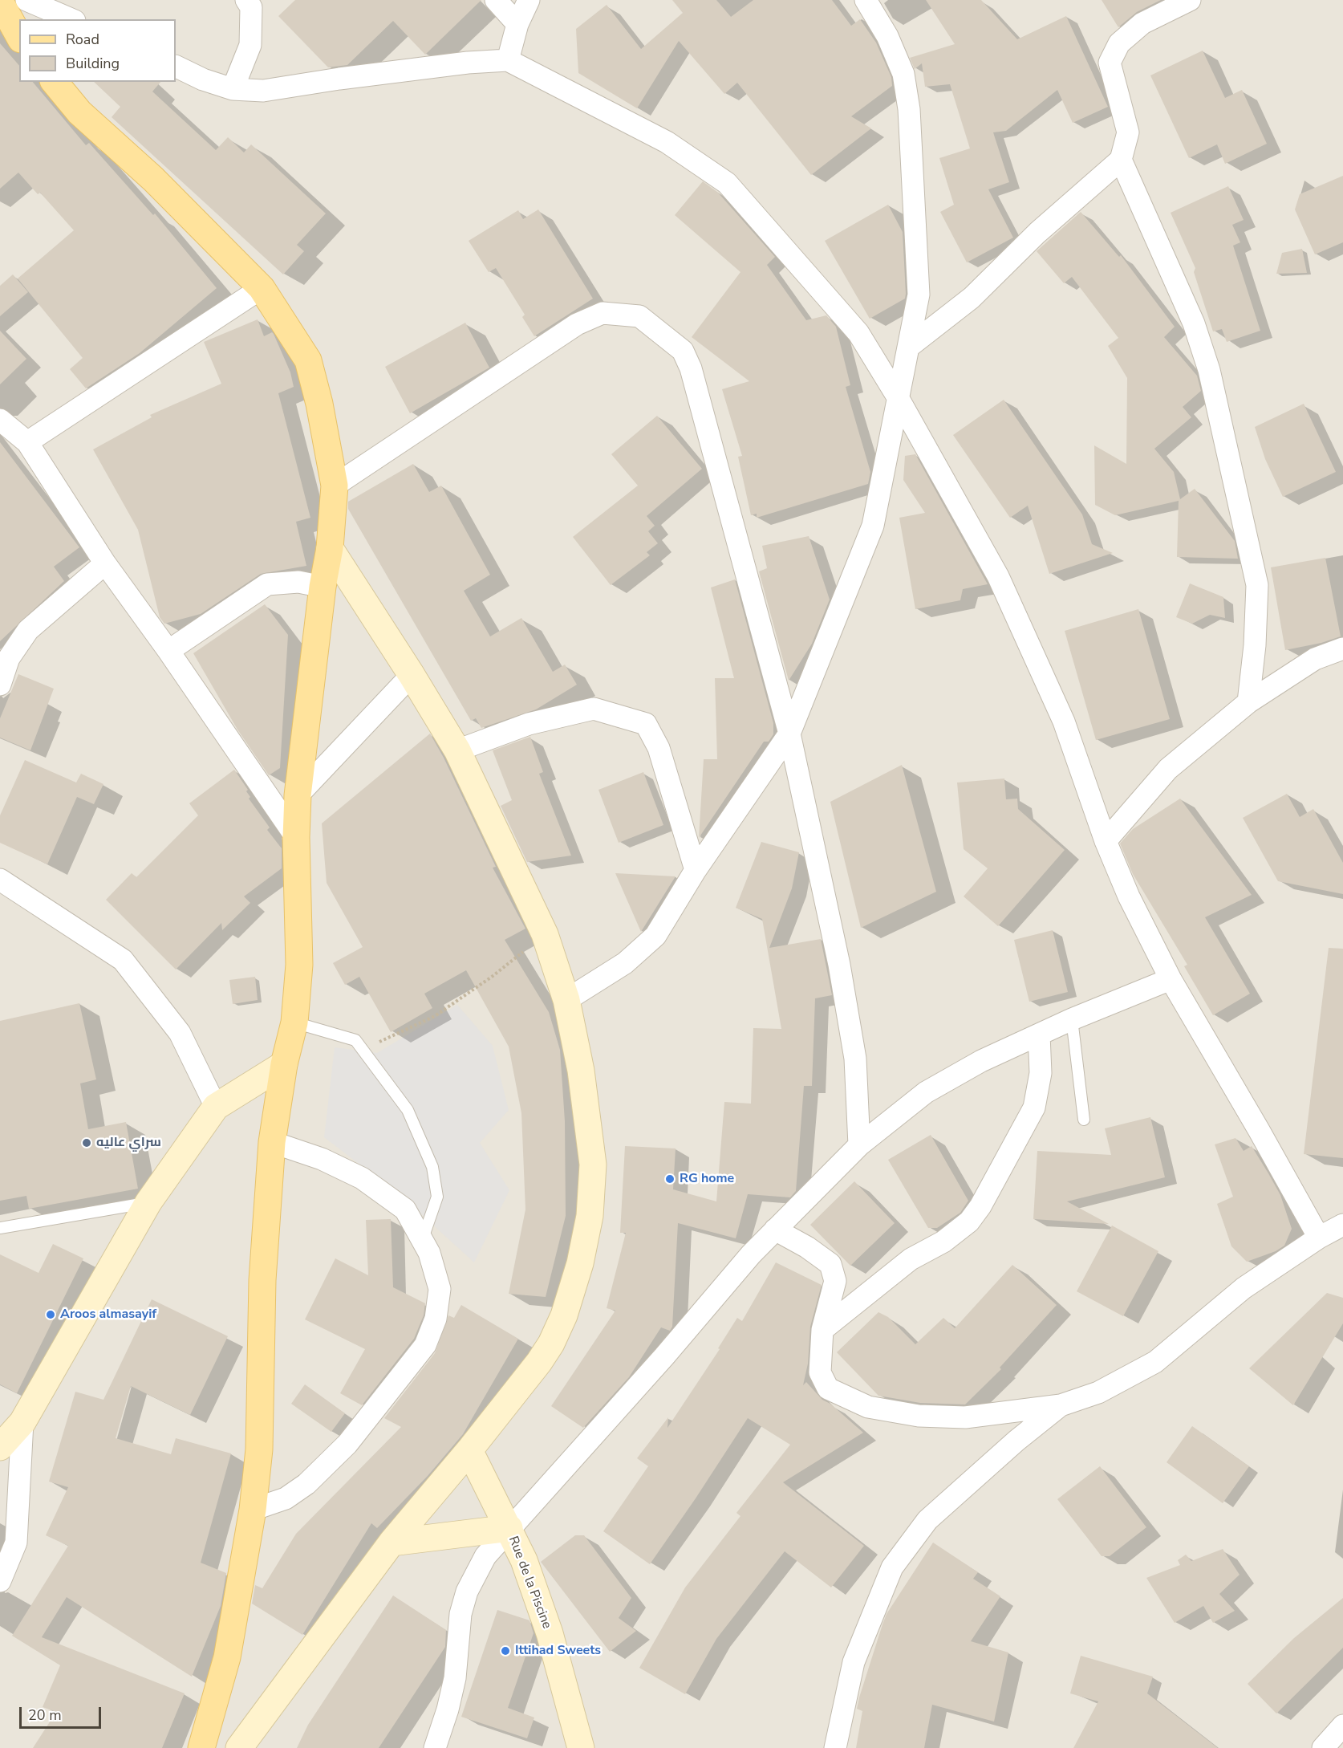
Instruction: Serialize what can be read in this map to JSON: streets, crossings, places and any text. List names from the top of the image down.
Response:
{
  "streets": {
    "street": ["Rue de la Piscine"]
  },
  "places": [
    "سراي عاليه",
    "RG home",
    "Aroos almasayif",
    "Ittihad Sweets"
  ],
  "legend": ["Road", "Building"],
  "scale_bar": "20 m"
}
